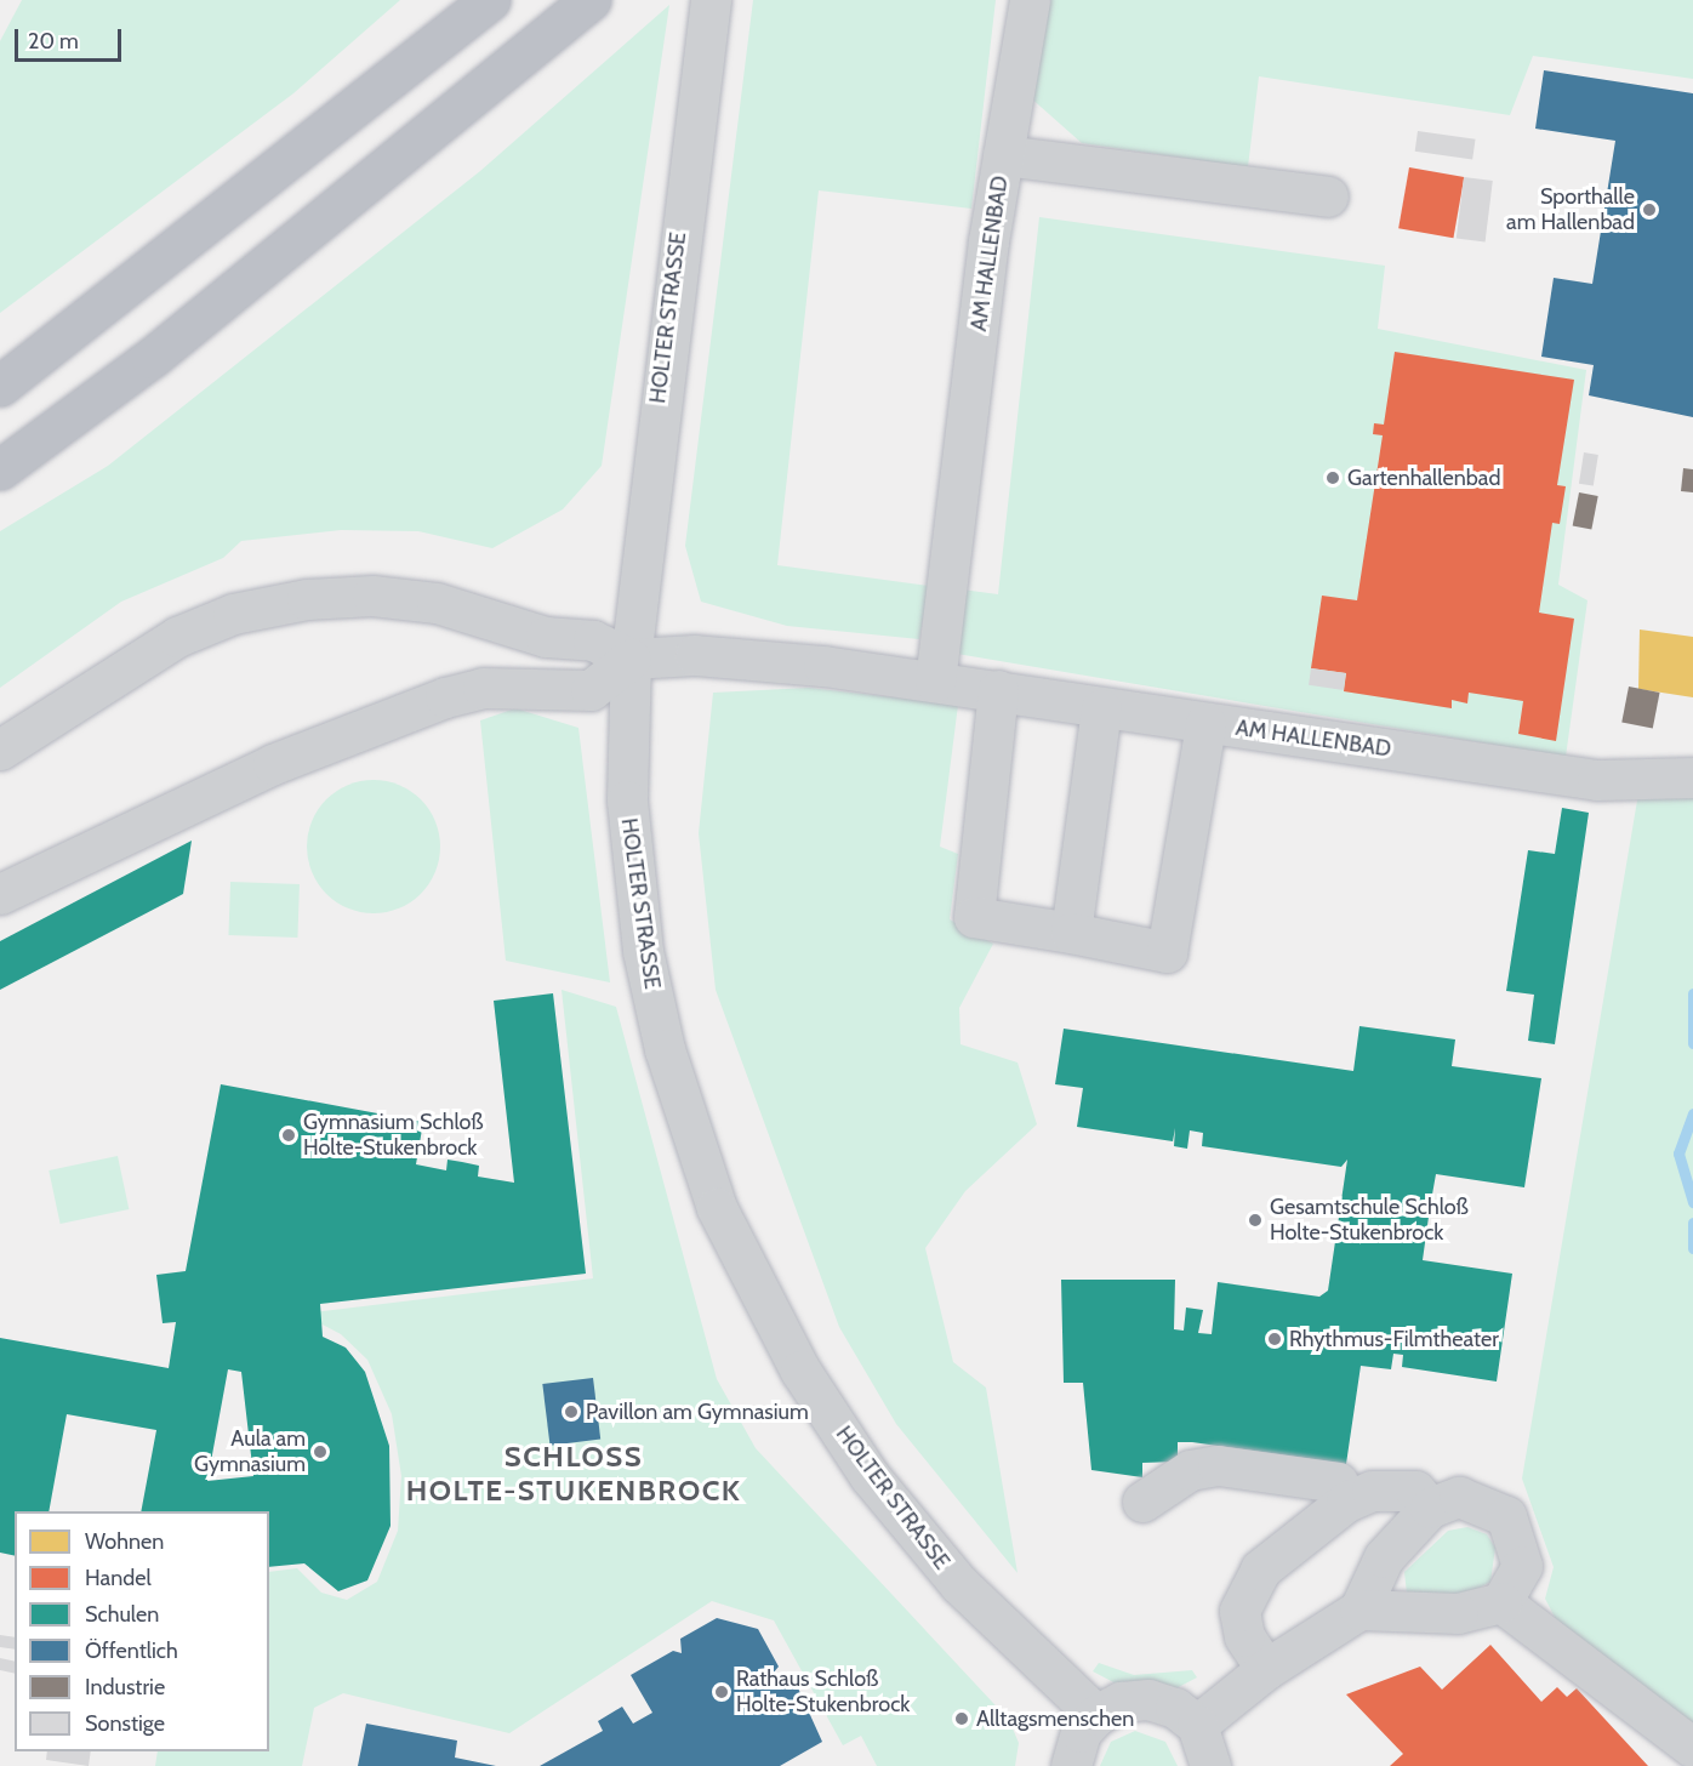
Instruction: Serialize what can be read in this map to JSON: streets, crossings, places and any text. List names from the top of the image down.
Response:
{
  "streets": {
    "street": ["AM HALLENBAD", "HOLTER STRASSE"]
  },
  "crossings": [
    ["AM HALLENBAD", "HOLTER STRASSE"]
  ],
  "districts": ["SCHLOSS HOLTE-STUKENBROCK"],
  "places": [
    "Sporthalle am Hallenbad",
    "Gartenhallenbad",
    "Gymnasium Schloß Holte-Stukenbrock",
    "Gesamtschule Schloß Holte-Stukenbrock",
    "Rhythmus-Filmtheater",
    "Pavillon am Gymnasium",
    "Aula am Gymnasium",
    "Rathaus Schloß Holte-Stukenbrock",
    "Alltagsmenschen"
  ],
  "legend": [
    "Wohnen",
    "Handel",
    "Schulen",
    "Öffentlich",
    "Industrie",
    "Sonstige"
  ],
  "scale_bar": "20 m"
}
